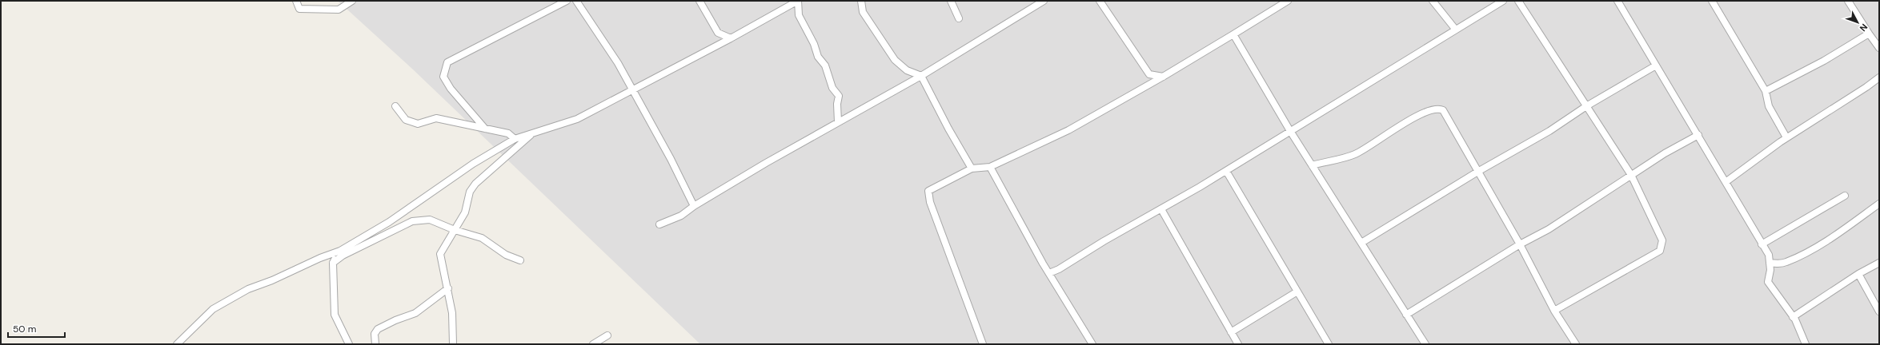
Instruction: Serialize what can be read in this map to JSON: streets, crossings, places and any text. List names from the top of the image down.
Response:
{
  "scale_bar": "50 m",
  "north": "bottom right"
}
